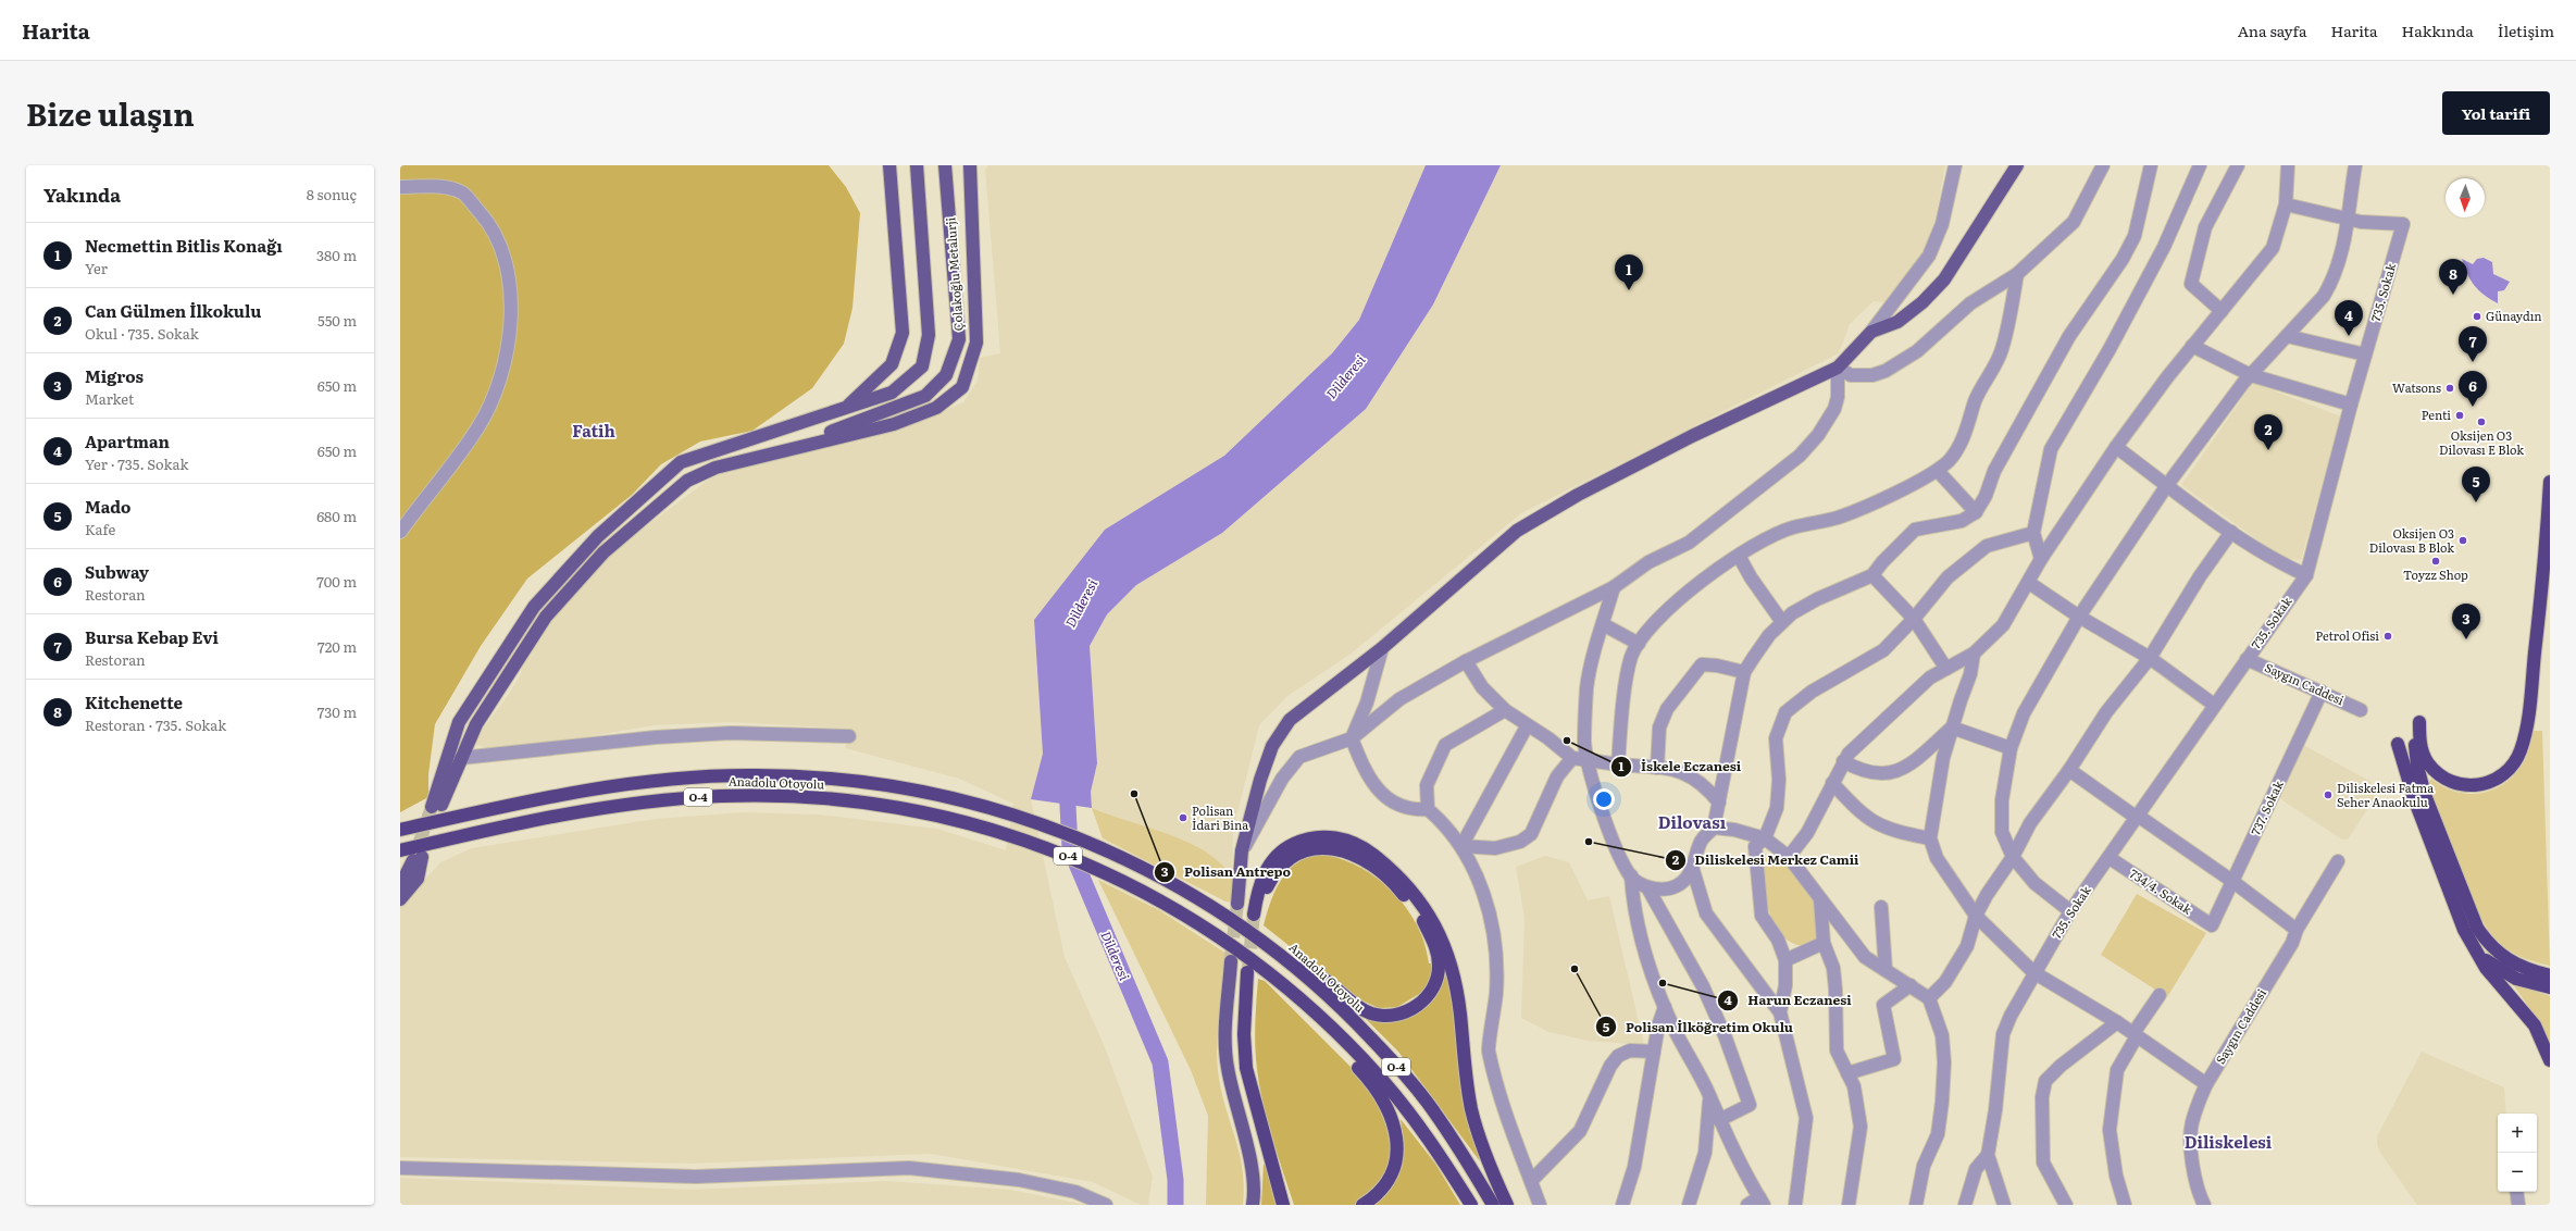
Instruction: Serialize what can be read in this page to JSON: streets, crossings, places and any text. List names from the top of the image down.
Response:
{
  "streets": {
    "highway": ["Anadolu Otoyolu", "O-4"],
    "main road": ["Çolakoğlu Metalurji"],
    "street": [
      "735. Sokak",
      "Saygın Caddesi",
      "737. Sokak",
      "734/4. Sokak"
    ]
  },
  "crossings": [
    ["735. Sokak", "Saygın Caddesi"],
    ["735. Sokak", "734/4. Sokak"],
    ["Saygın Caddesi", "737. Sokak"],
    ["Anadolu Otoyolu", "O-4"],
    ["737. Sokak", "734/4. Sokak"]
  ],
  "districts": ["Fatih", "Dilovası", "Diliskelesi"],
  "water": ["Dilderesi"],
  "places": [
    "Günaydın",
    "Watsons",
    "Penti",
    "Oksijen O3 Dilovası E Blok",
    "Oksijen O3 Dilovası B Blok",
    "Toyzz Shop",
    "Petrol Ofisi",
    "İskele Eczanesi",
    "Polisan Antrepo",
    "Diliskelesi Fatma Seher Anaokulu",
    "Polisan İdari Bina",
    "Diliskelesi Merkez Camii",
    "Polisan İlköğretim Okulu",
    "Harun Eczanesi"
  ],
  "north": "bottom",
  "page": {
    "header": "Harita",
    "nav": [
      "Ana sayfa",
      "Harita",
      "Hakkında",
      "İletişim"
    ],
    "title": "Bize ulaşın",
    "buttons": "Yol tarifi",
    "heading": ["Yakında", "8 sonuç"],
    "list": [
      {
        "mark": "1",
        "name": "Necmettin Bitlis Konağı",
        "note": "Yer",
        "value": "380 m"
      },
      {
        "mark": "2",
        "name": "Can Gülmen İlkokulu",
        "note": "Okul · 735. Sokak",
        "value": "550 m"
      },
      {
        "mark": "3",
        "name": "Migros",
        "note": "Market",
        "value": "650 m"
      },
      {
        "mark": "4",
        "name": "Apartman",
        "note": "Yer · 735. Sokak",
        "value": "650 m"
      },
      {
        "mark": "5",
        "name": "Mado",
        "note": "Kafe",
        "value": "680 m"
      },
      {
        "mark": "6",
        "name": "Subway",
        "note": "Restoran",
        "value": "700 m"
      },
      {
        "mark": "7",
        "name": "Bursa Kebap Evi",
        "note": "Restoran",
        "value": "720 m"
      },
      {
        "mark": "8",
        "name": "Kitchenette",
        "note": "Restoran · 735. Sokak",
        "value": "730 m"
      }
    ],
    "pins": [
      "1",
      "8",
      "4",
      "7",
      "6",
      "2",
      "5",
      "3"
    ],
    "map_buttons": ["+", "−"]
  }
}
